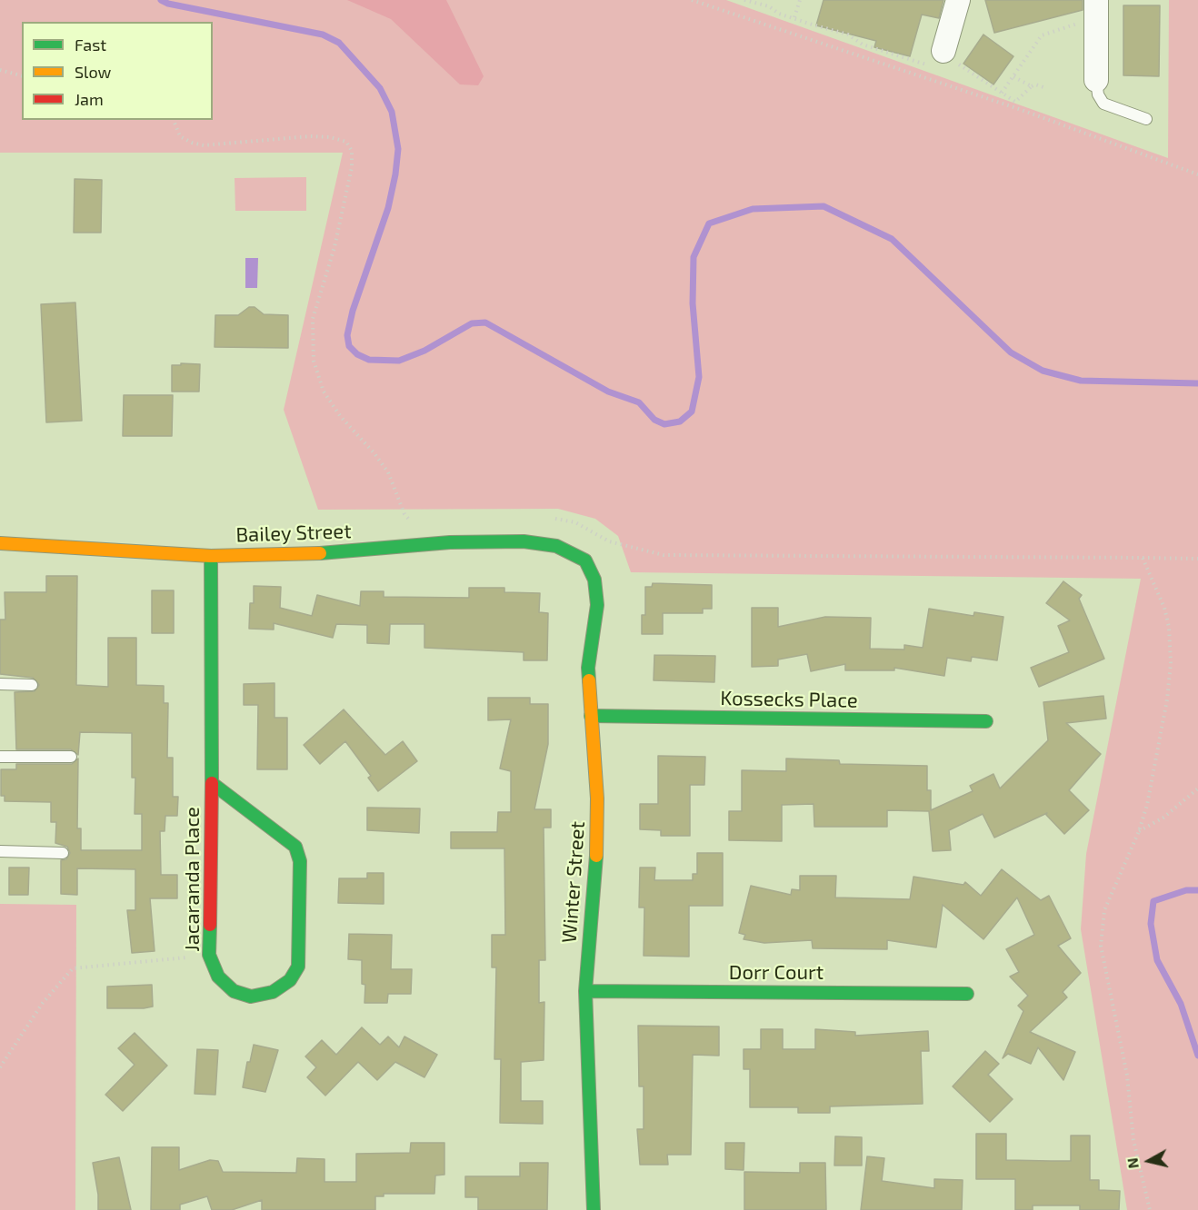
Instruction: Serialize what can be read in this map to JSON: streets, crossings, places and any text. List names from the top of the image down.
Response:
{
  "streets": {
    "street": [
      "Bailey Street",
      "Kossecks Place",
      "Jacaranda Place",
      "Winter Street",
      "Dorr Court"
    ]
  },
  "crossings": [
    ["Bailey Street", "Jacaranda Place"],
    ["Bailey Street", "Winter Street"],
    ["Kossecks Place", "Winter Street"],
    ["Winter Street", "Dorr Court"]
  ],
  "legend": ["Fast", "Slow", "Jam"],
  "north": "left"
}
